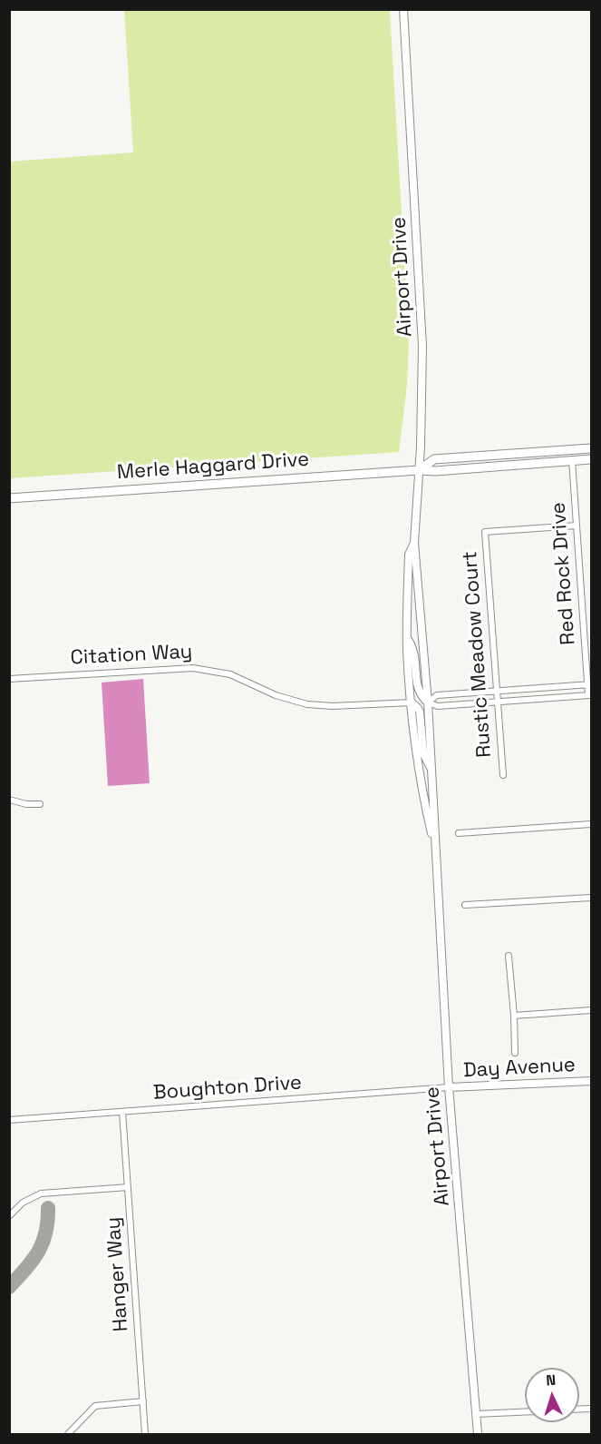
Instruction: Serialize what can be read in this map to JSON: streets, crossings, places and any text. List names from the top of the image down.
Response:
{
  "streets": {
    "main road": ["Airport Drive", "Merle Haggard Drive", "Day Avenue"],
    "street": [
      "Red Rock Drive",
      "Rustic Meadow Court",
      "Citation Way",
      "Boughton Drive",
      "Hanger Way"
    ]
  },
  "crossings": [
    ["Airport Drive", "Merle Haggard Drive"],
    ["Airport Drive", "Citation Way"],
    ["Airport Drive", "Day Avenue"],
    ["Airport Drive", "Boughton Drive"],
    ["Merle Haggard Drive", "Red Rock Drive"],
    ["Red Rock Drive", "Rustic Meadow Court"],
    ["Day Avenue", "Boughton Drive"],
    ["Boughton Drive", "Hanger Way"]
  ],
  "north": "top"
}
